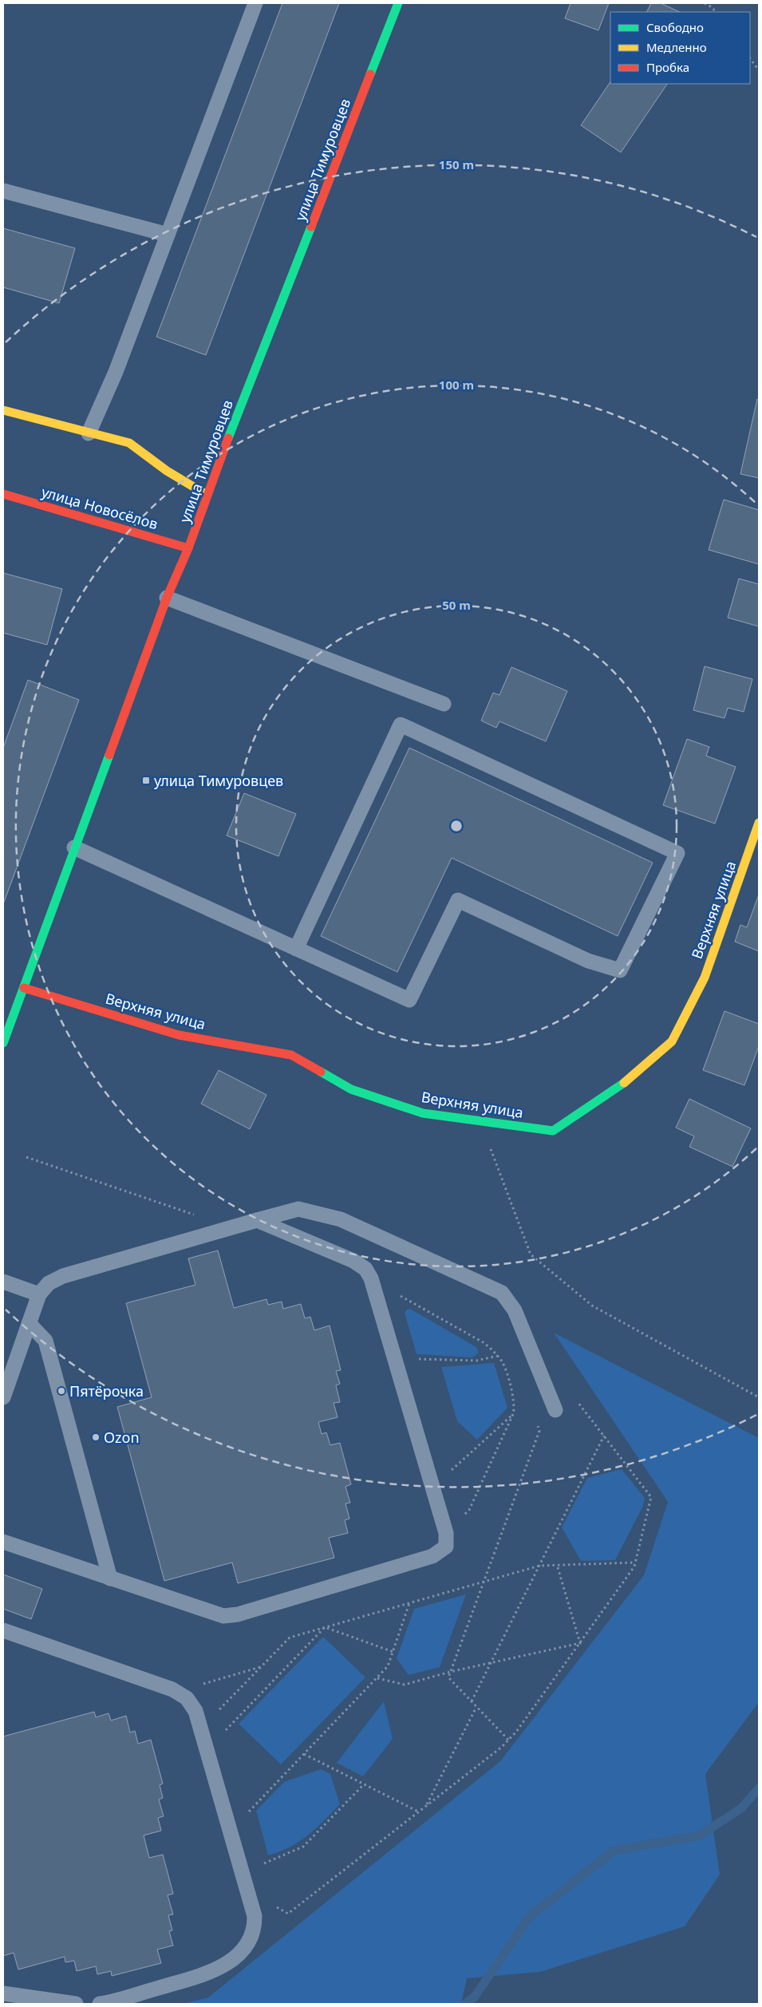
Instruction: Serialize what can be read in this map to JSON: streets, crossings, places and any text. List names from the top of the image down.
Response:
{
  "streets": {
    "street": ["улица Тимуровцев", "улица Новосёлов", "Верхняя улица"]
  },
  "crossings": [
    ["улица Тимуровцев", "улица Новосёлов"],
    ["улица Тимуровцев", "Верхняя улица"]
  ],
  "places": {
    "transit": ["улица Тимуровцев"],
    "other": ["Пятёрочка", "Ozon"]
  },
  "legend": ["Свободно", "Медленно", "Пробка"],
  "rings": ["150 m", "100 m", "50 m"]
}
